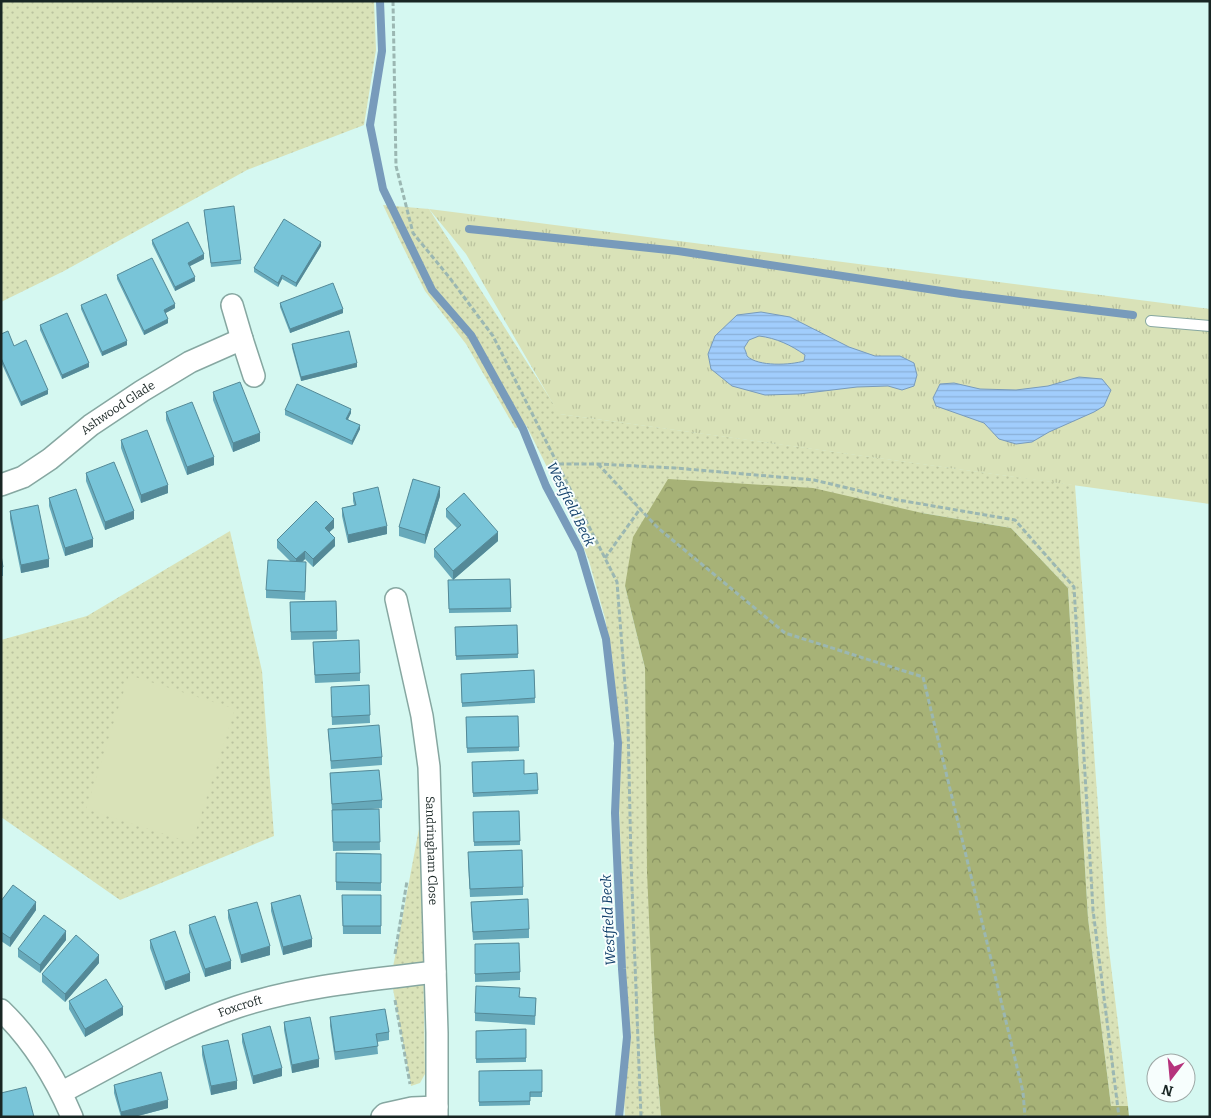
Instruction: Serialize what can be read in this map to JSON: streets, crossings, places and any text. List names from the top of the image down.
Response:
{
  "streets": {
    "street": ["Ashwood Glade", "Sandringham Close", "Foxcroft"]
  },
  "crossings": [
    ["Sandringham Close", "Foxcroft"]
  ],
  "water": ["Westfield Beck"],
  "north": "bottom"
}
